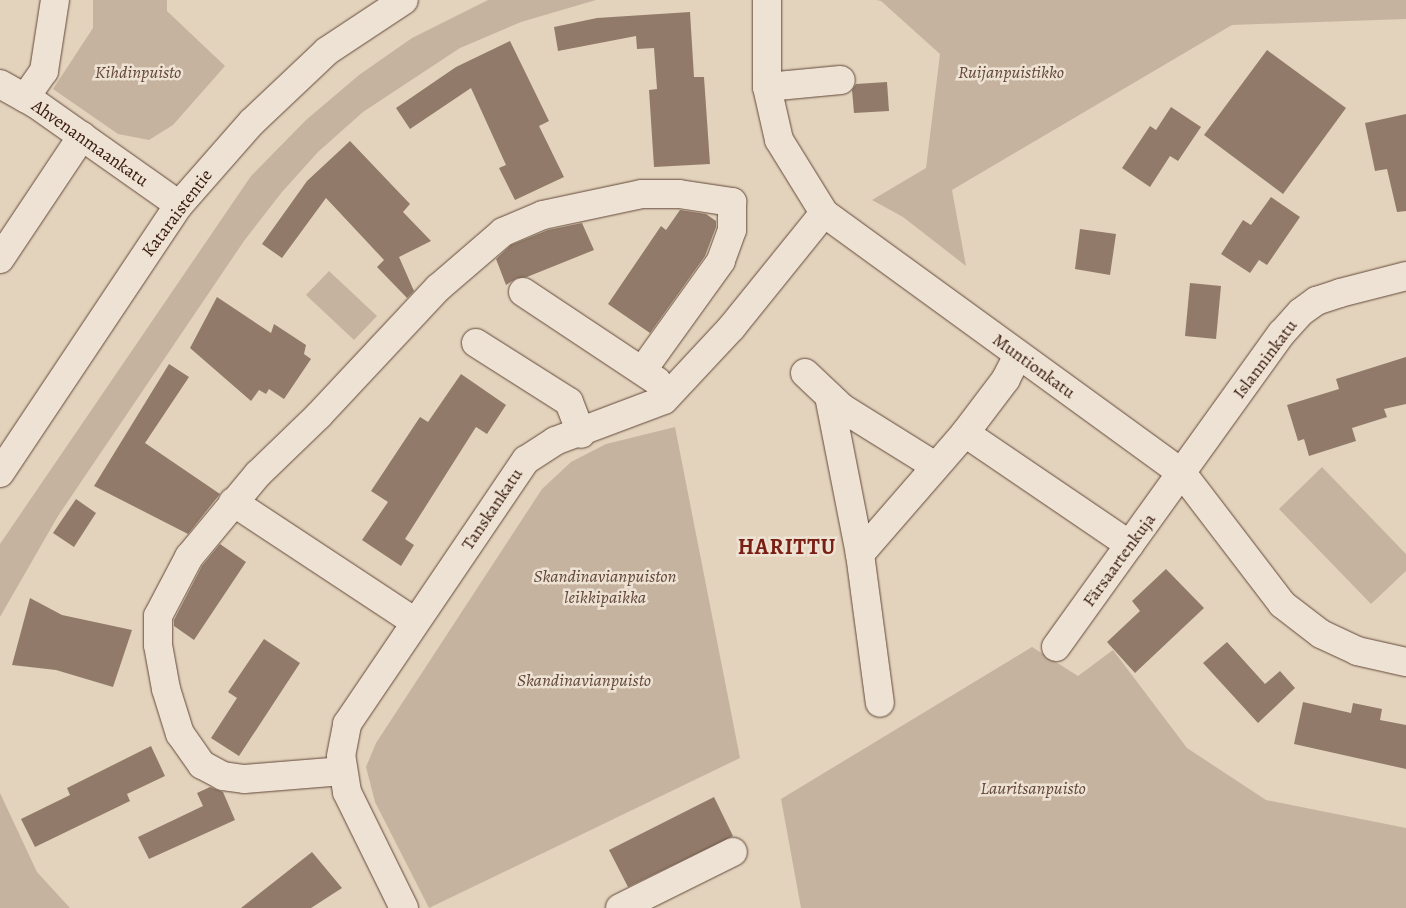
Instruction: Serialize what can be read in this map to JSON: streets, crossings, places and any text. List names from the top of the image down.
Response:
{
  "streets": {
    "street": [
      "Ahvenanmaankatu",
      "Kataraistentie",
      "Islanninkatu",
      "Muntionkatu",
      "Tanskankatu",
      "Färsaartenkuja"
    ]
  },
  "crossings": [
    ["Ahvenanmaankatu", "Kataraistentie"],
    ["Islanninkatu", "Muntionkatu"],
    ["Islanninkatu", "Färsaartenkuja"],
    ["Muntionkatu", "Tanskankatu"],
    ["Muntionkatu", "Färsaartenkuja"]
  ],
  "districts": ["HARITTU"],
  "parks": [
    "Kihdinpuisto",
    "Ruijanpuistikko",
    "Skandinavianpuiston leikkipaikka",
    "Skandinavianpuisto",
    "Lauritsanpuisto"
  ]
}
